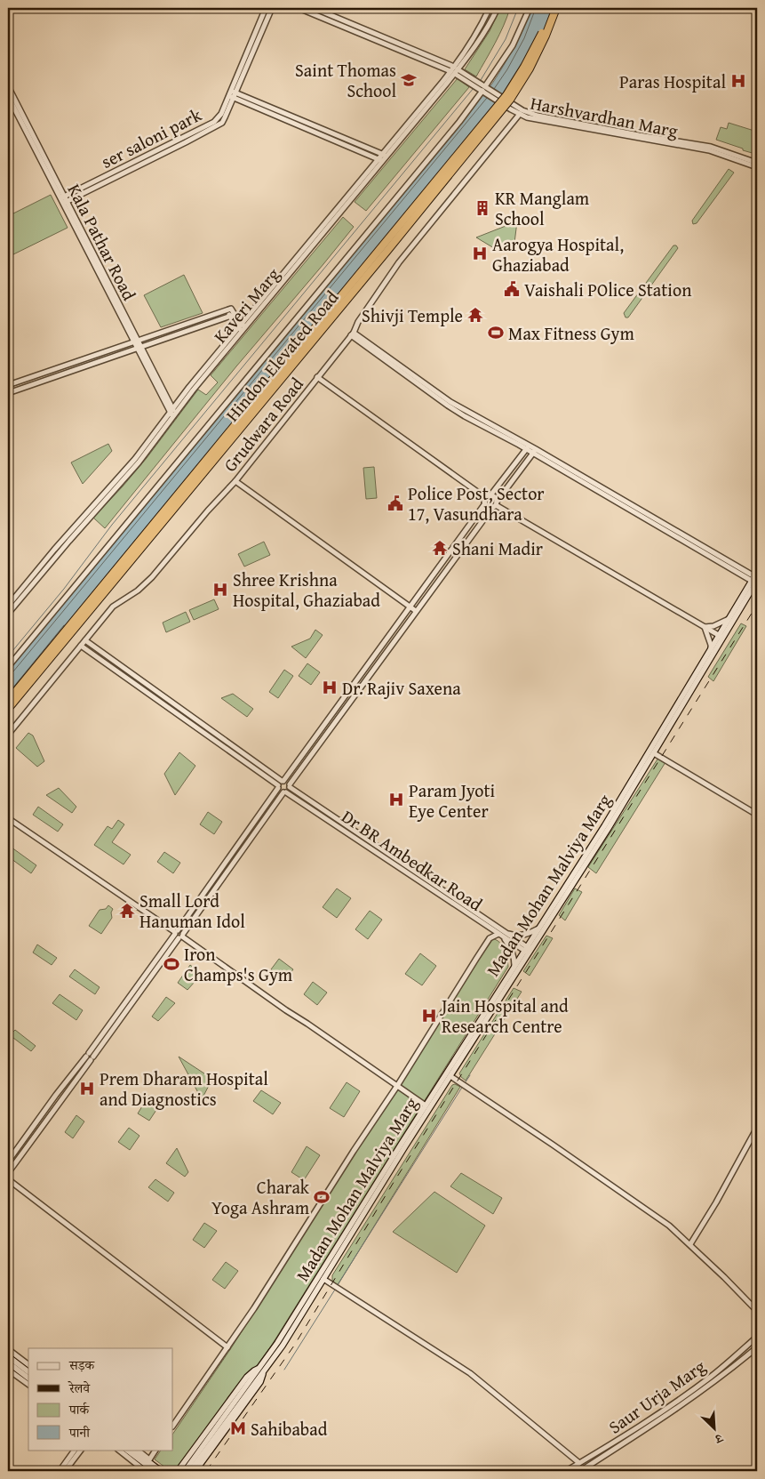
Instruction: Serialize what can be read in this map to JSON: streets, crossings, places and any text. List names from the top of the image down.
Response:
{
  "streets": {
    "highway": ["Hindon Elevated Road"],
    "main road": ["Madan Mohan Malviya Marg"],
    "street": [
      "Harshvardhan Marg",
      "Kala Pathar Road",
      "Kaveri Marg",
      "Grudwara Road",
      "Dr BR Ambedkar Road",
      "Saur Urja Marg"
    ]
  },
  "crossings": [
    ["Harshvardhan Marg", "Kaveri Marg"],
    ["Harshvardhan Marg", "Grudwara Road"],
    ["Kala Pathar Road", "Kaveri Marg"],
    ["Dr BR Ambedkar Road", "Madan Mohan Malviya Marg"]
  ],
  "places": {
    "school or university": ["Saint Thomas School"],
    "hospital": [
      "Paras Hospital",
      "Aarogya Hospital, Ghaziabad",
      "Shree Krishna Hospital, Ghaziabad",
      "Dr. Rajiv Saxena",
      "Param Jyoti Eye Center",
      "Jain Hospital and Research Centre",
      "Prem Dharam Hospital and Diagnostics"
    ],
    "building": ["KR Manglam School"],
    "public building": ["Vaishali POlice Station", "Police Post, Sector 17, Vasundhara"],
    "temple": ["Shivji Temple", "Shani Madir", "Small Lord Hanuman Idol"],
    "sports": ["Max Fitness Gym", "Iron Champs's Gym", "Charak Yoga Ashram"],
    "metro station": ["Sahibabad"]
  },
  "legend": [
    "सड़क",
    "रेलवे",
    "पार्क",
    "पानी"
  ],
  "north": "bottom right"
}
